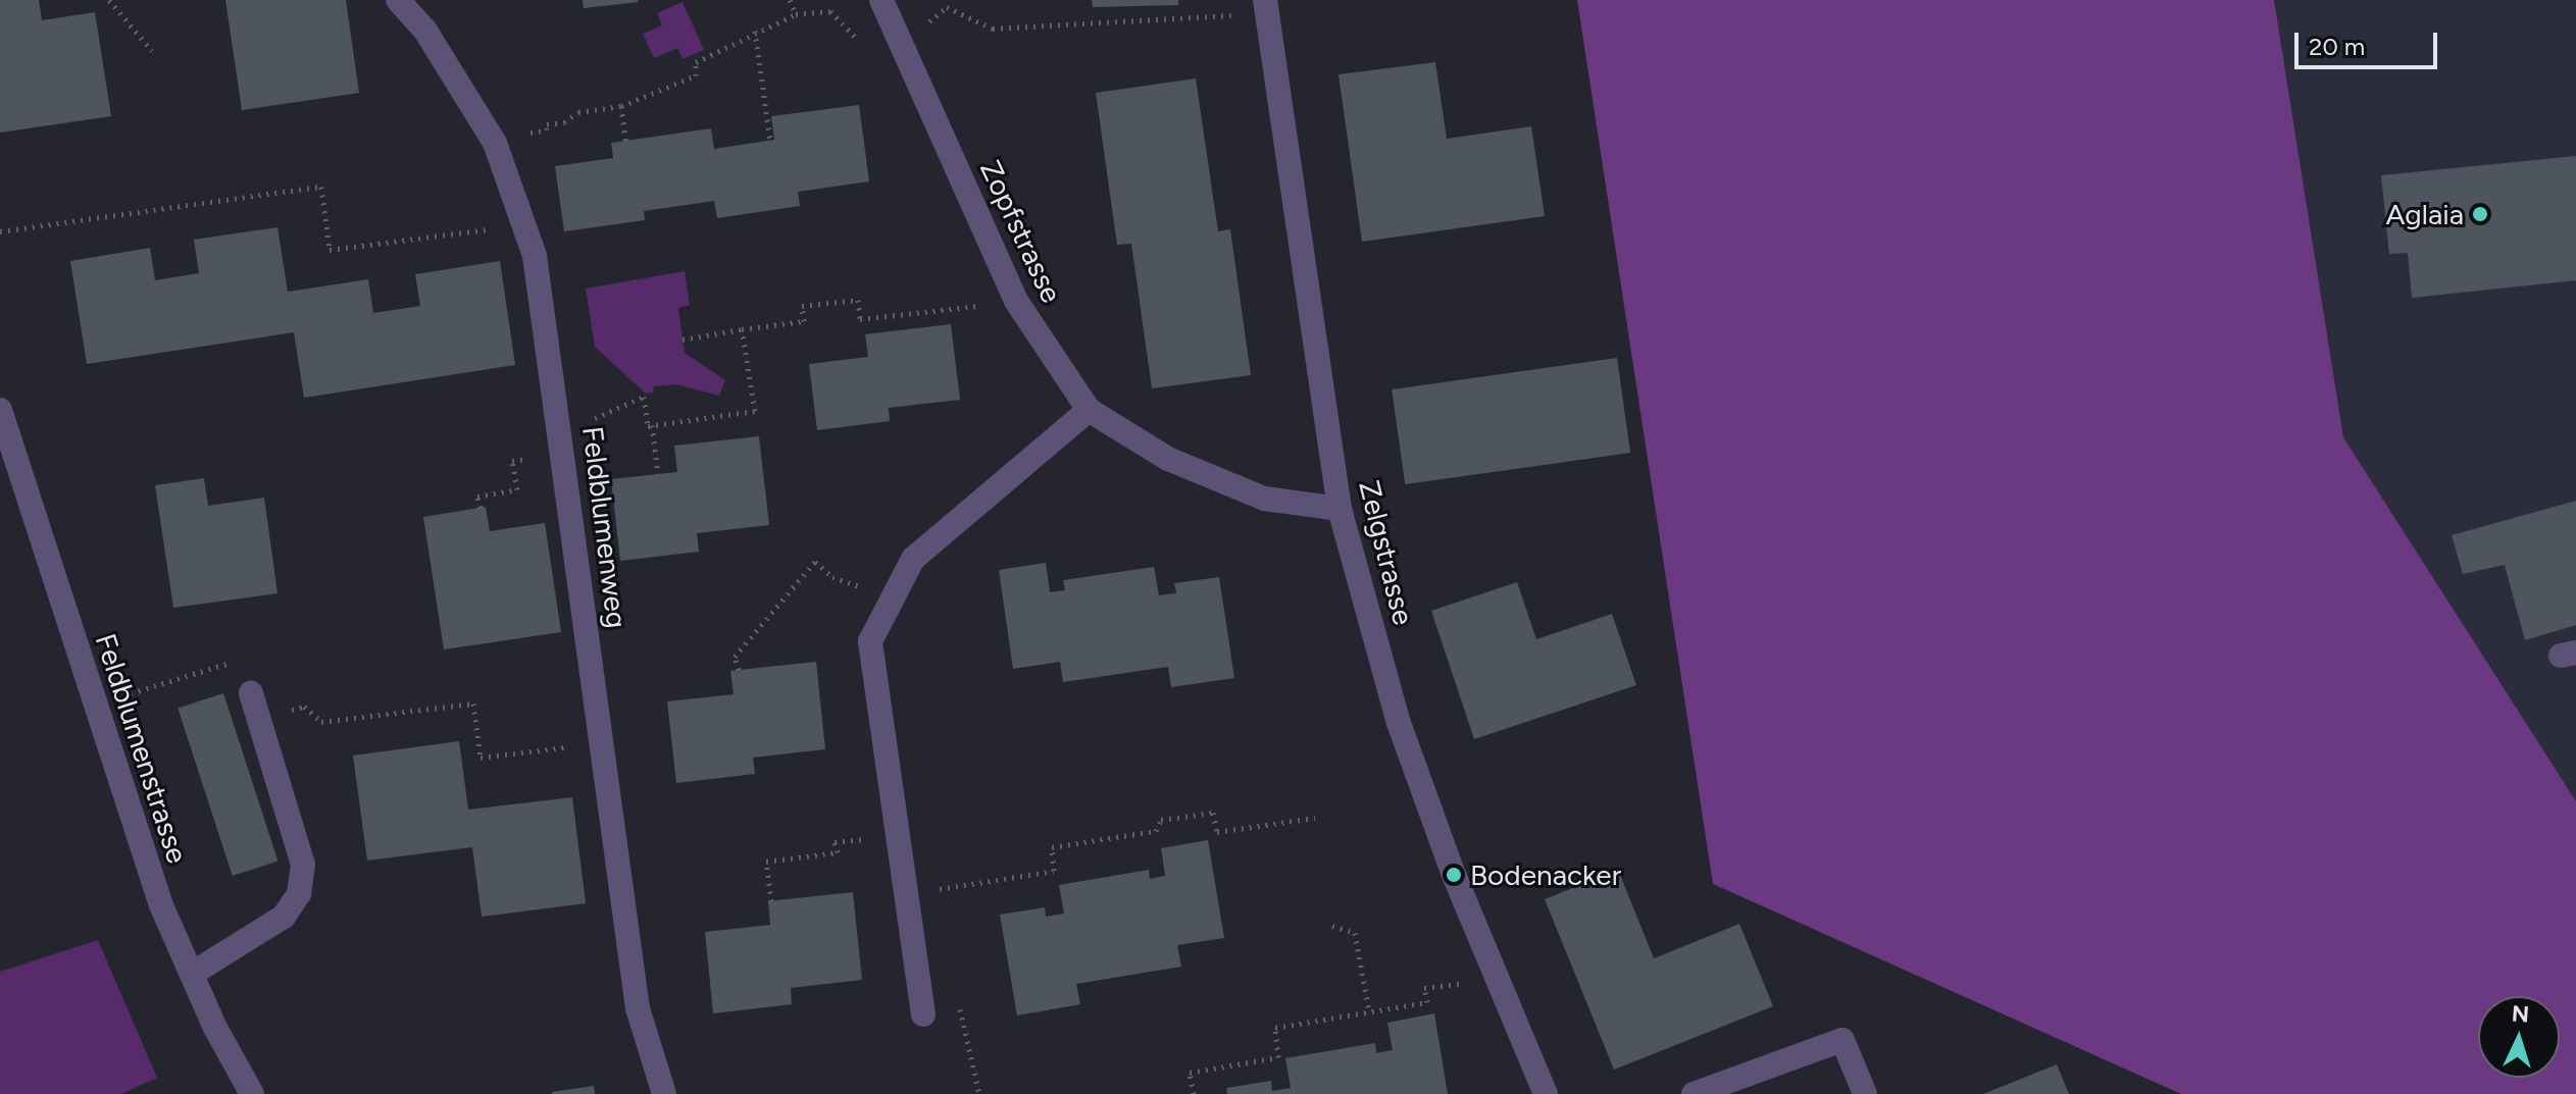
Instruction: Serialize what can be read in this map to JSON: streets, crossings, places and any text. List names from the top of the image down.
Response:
{
  "streets": {
    "street": [
      "Zopfstrasse",
      "Feldblumenweg",
      "Zelgstrasse",
      "Feldblumenstrasse"
    ]
  },
  "crossings": [
    ["Zopfstrasse", "Zelgstrasse"]
  ],
  "places": ["Aglaia", "Bodenacker"],
  "scale_bar": "20 m",
  "north": "top"
}
